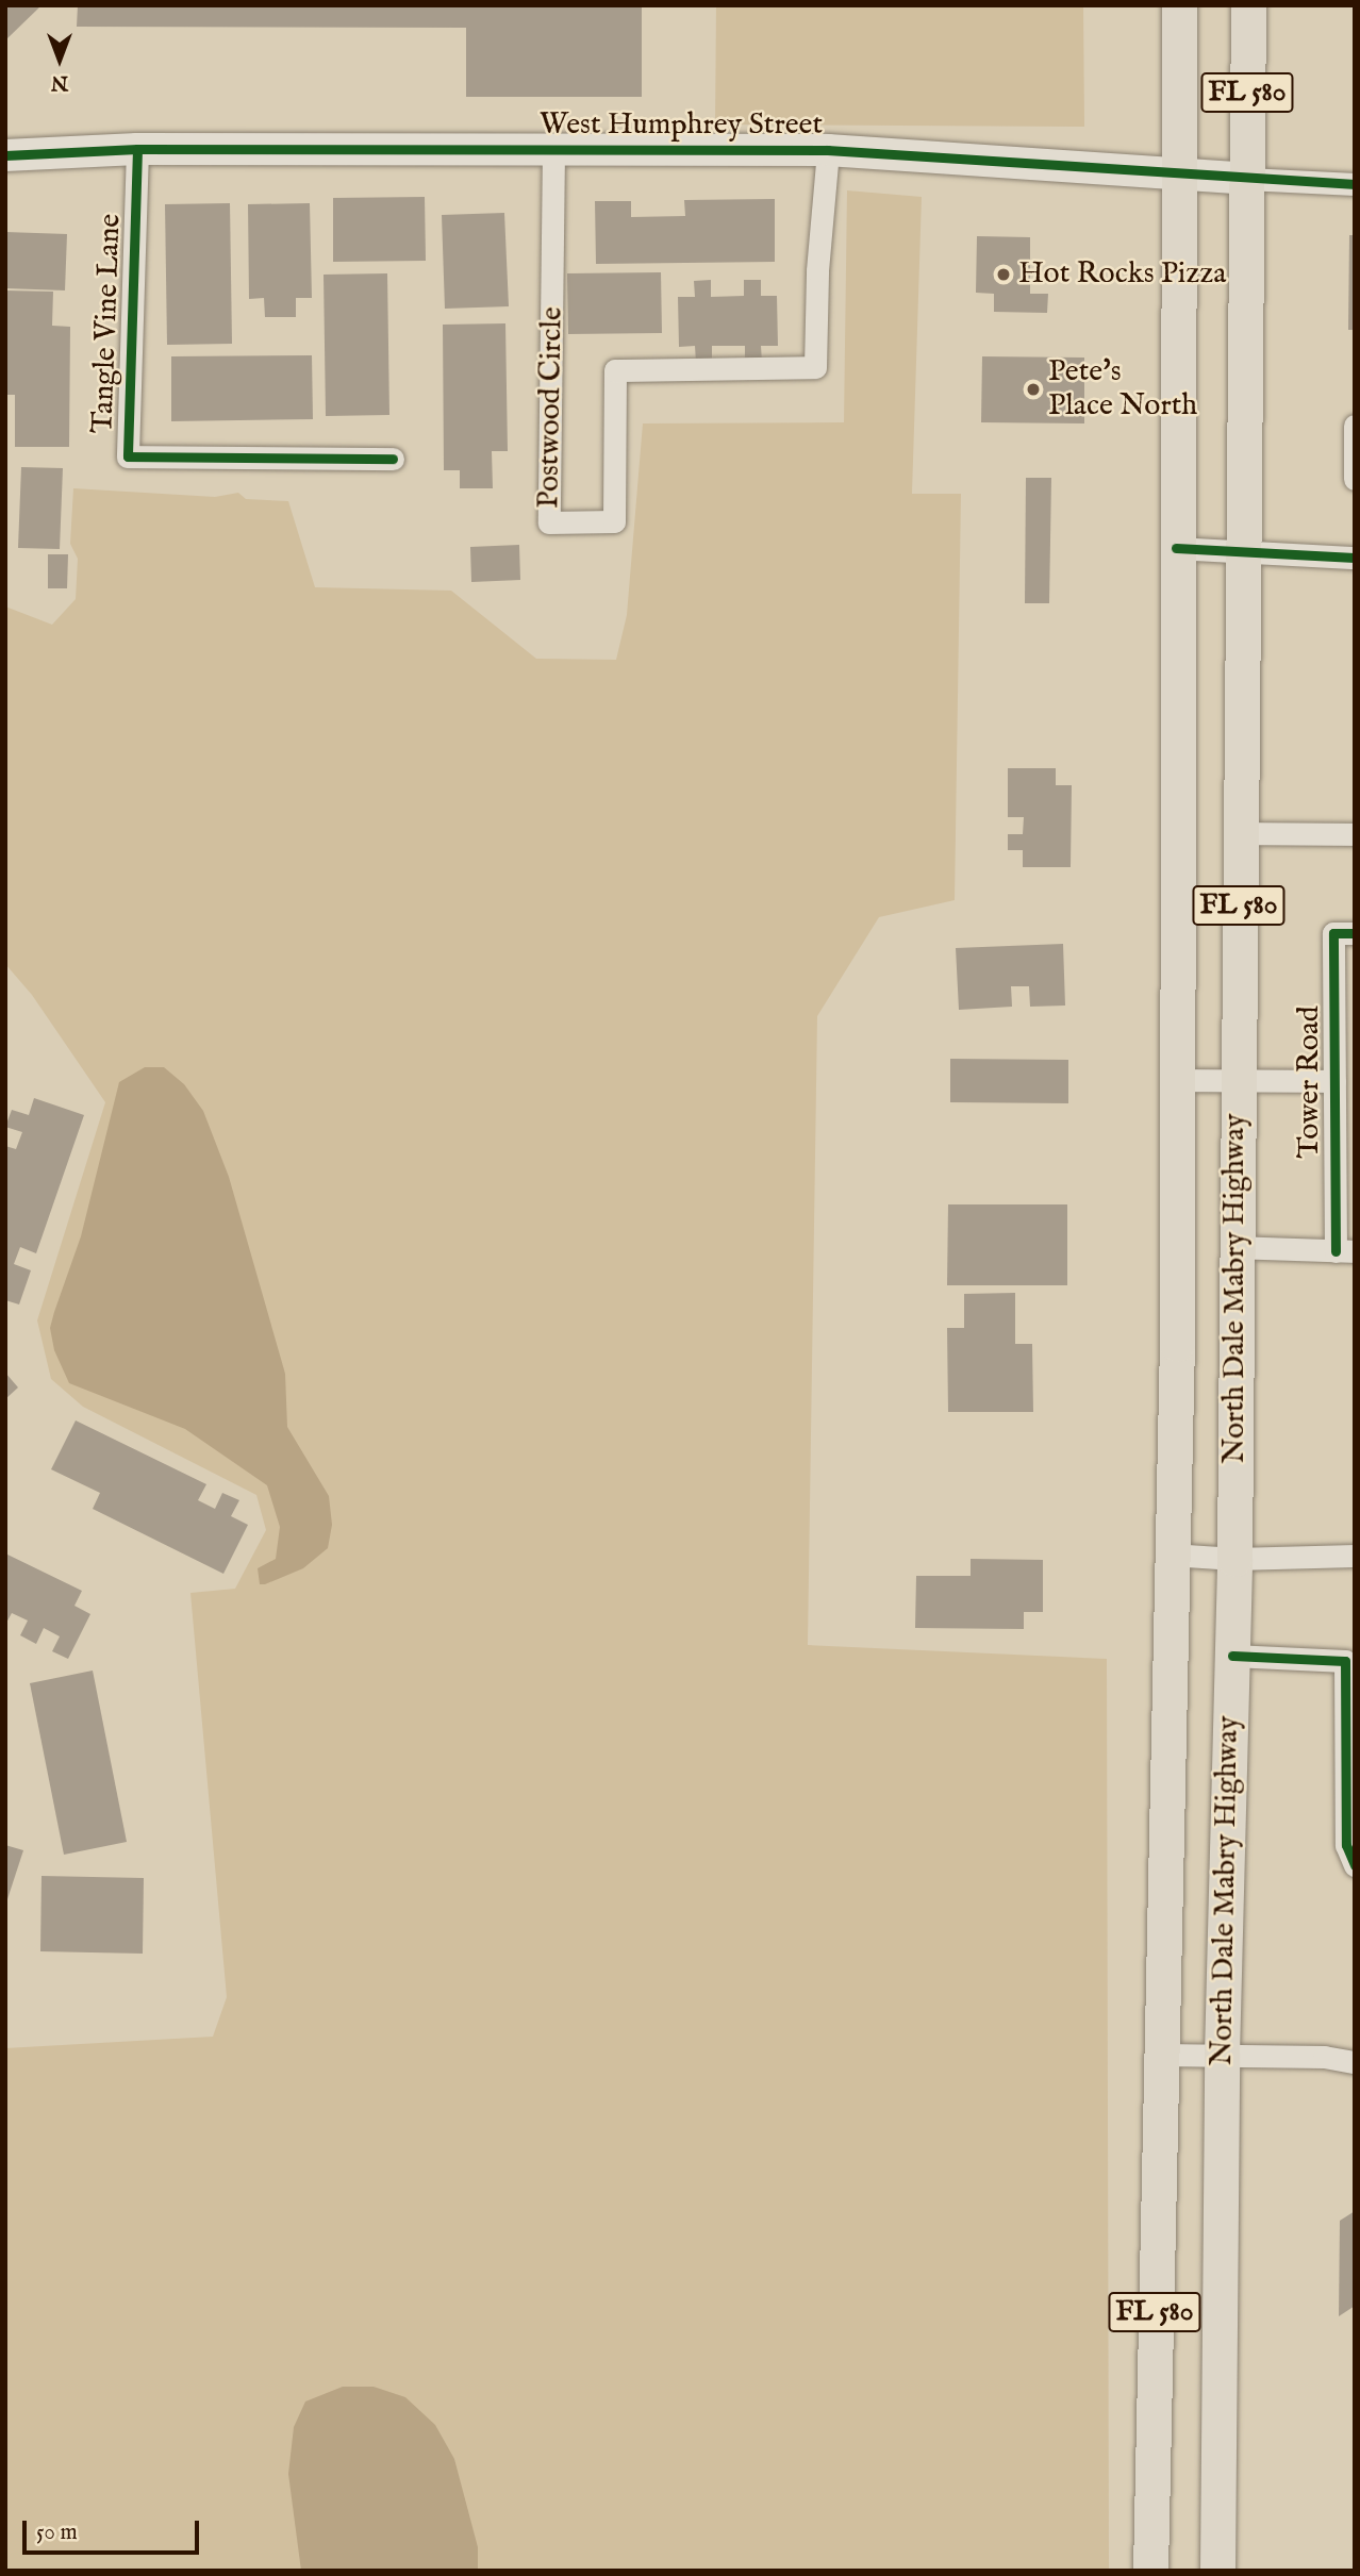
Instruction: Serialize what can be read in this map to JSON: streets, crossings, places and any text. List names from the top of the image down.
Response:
{
  "streets": {
    "main road": ["FL 580", "North Dale Mabry Highway"],
    "street": [
      "West Humphrey Street",
      "Tangle Vine Lane",
      "Postwood Circle",
      "Tower Road"
    ]
  },
  "crossings": [
    ["West Humphrey Street", "Tangle Vine Lane"],
    ["West Humphrey Street", "Postwood Circle"],
    ["West Humphrey Street", "North Dale Mabry Highway"]
  ],
  "places": ["Hot Rocks Pizza", "Pete's Place North"],
  "scale_bar": "50 m",
  "north": "bottom"
}
